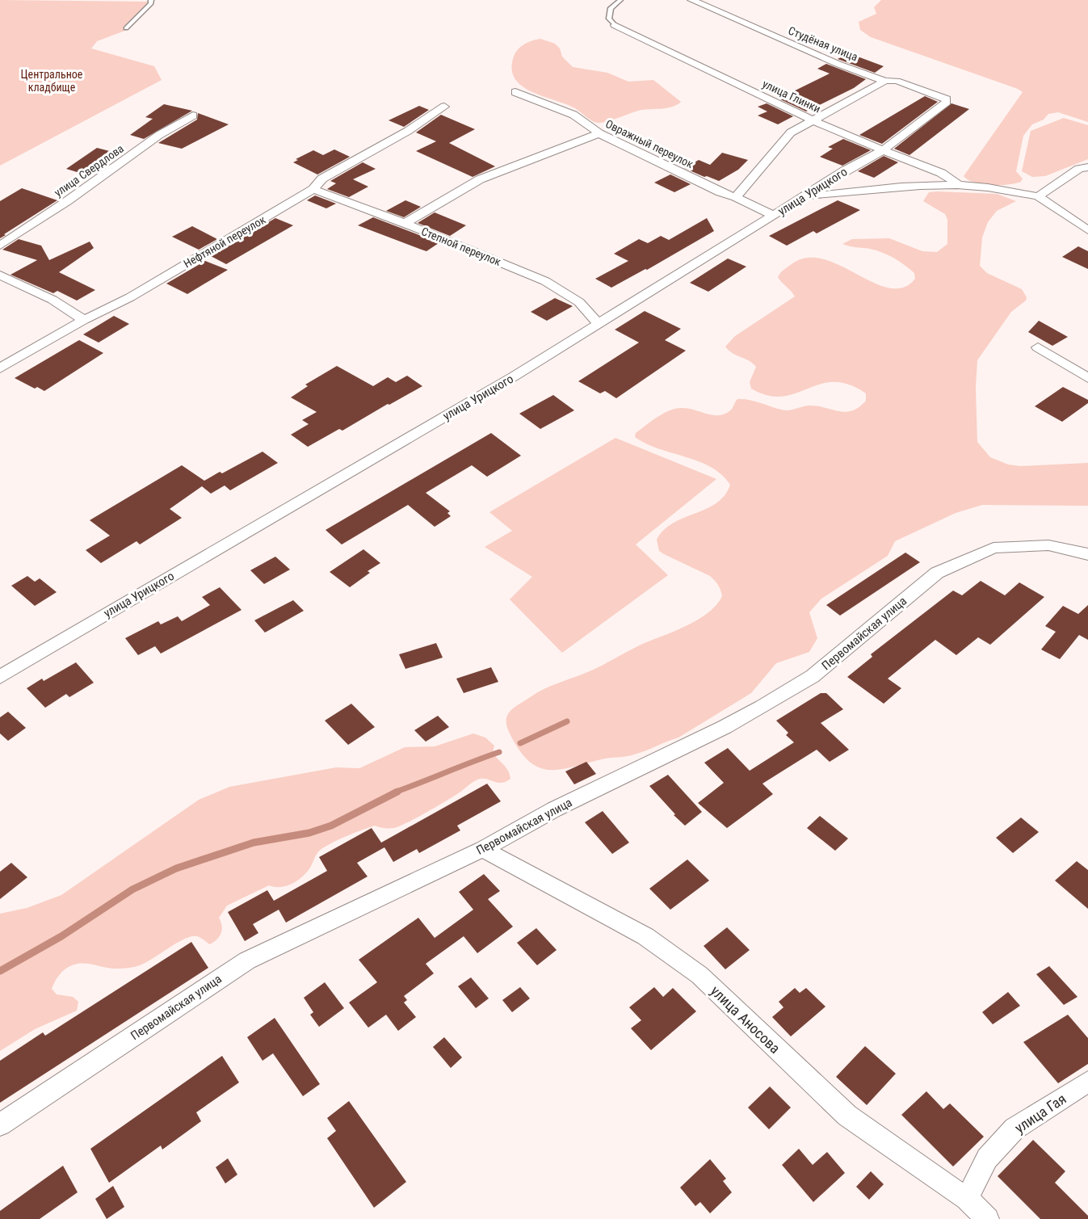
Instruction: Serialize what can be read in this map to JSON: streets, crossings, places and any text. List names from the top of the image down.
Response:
{
  "streets": {
    "street": [
      "Студёная улица",
      "улица Глинки",
      "Овражный переулок",
      "улица Свердлова",
      "улица Урицкого",
      "Нефтяной переулок",
      "Степной переулок",
      "Первомайская улица",
      "улица Аносова",
      "улица Гая"
    ]
  },
  "crossings": [
    ["Студёная улица", "улица Урицкого"],
    ["улица Глинки", "улица Урицкого"],
    ["Овражный переулок", "улица Урицкого"],
    ["улица Урицкого", "Степной переулок"],
    ["Нефтяной переулок", "Степной переулок"],
    ["Первомайская улица", "улица Аносова"],
    ["улица Аносова", "улица Гая"]
  ],
  "parks": ["Центральное кладбище"]
}
